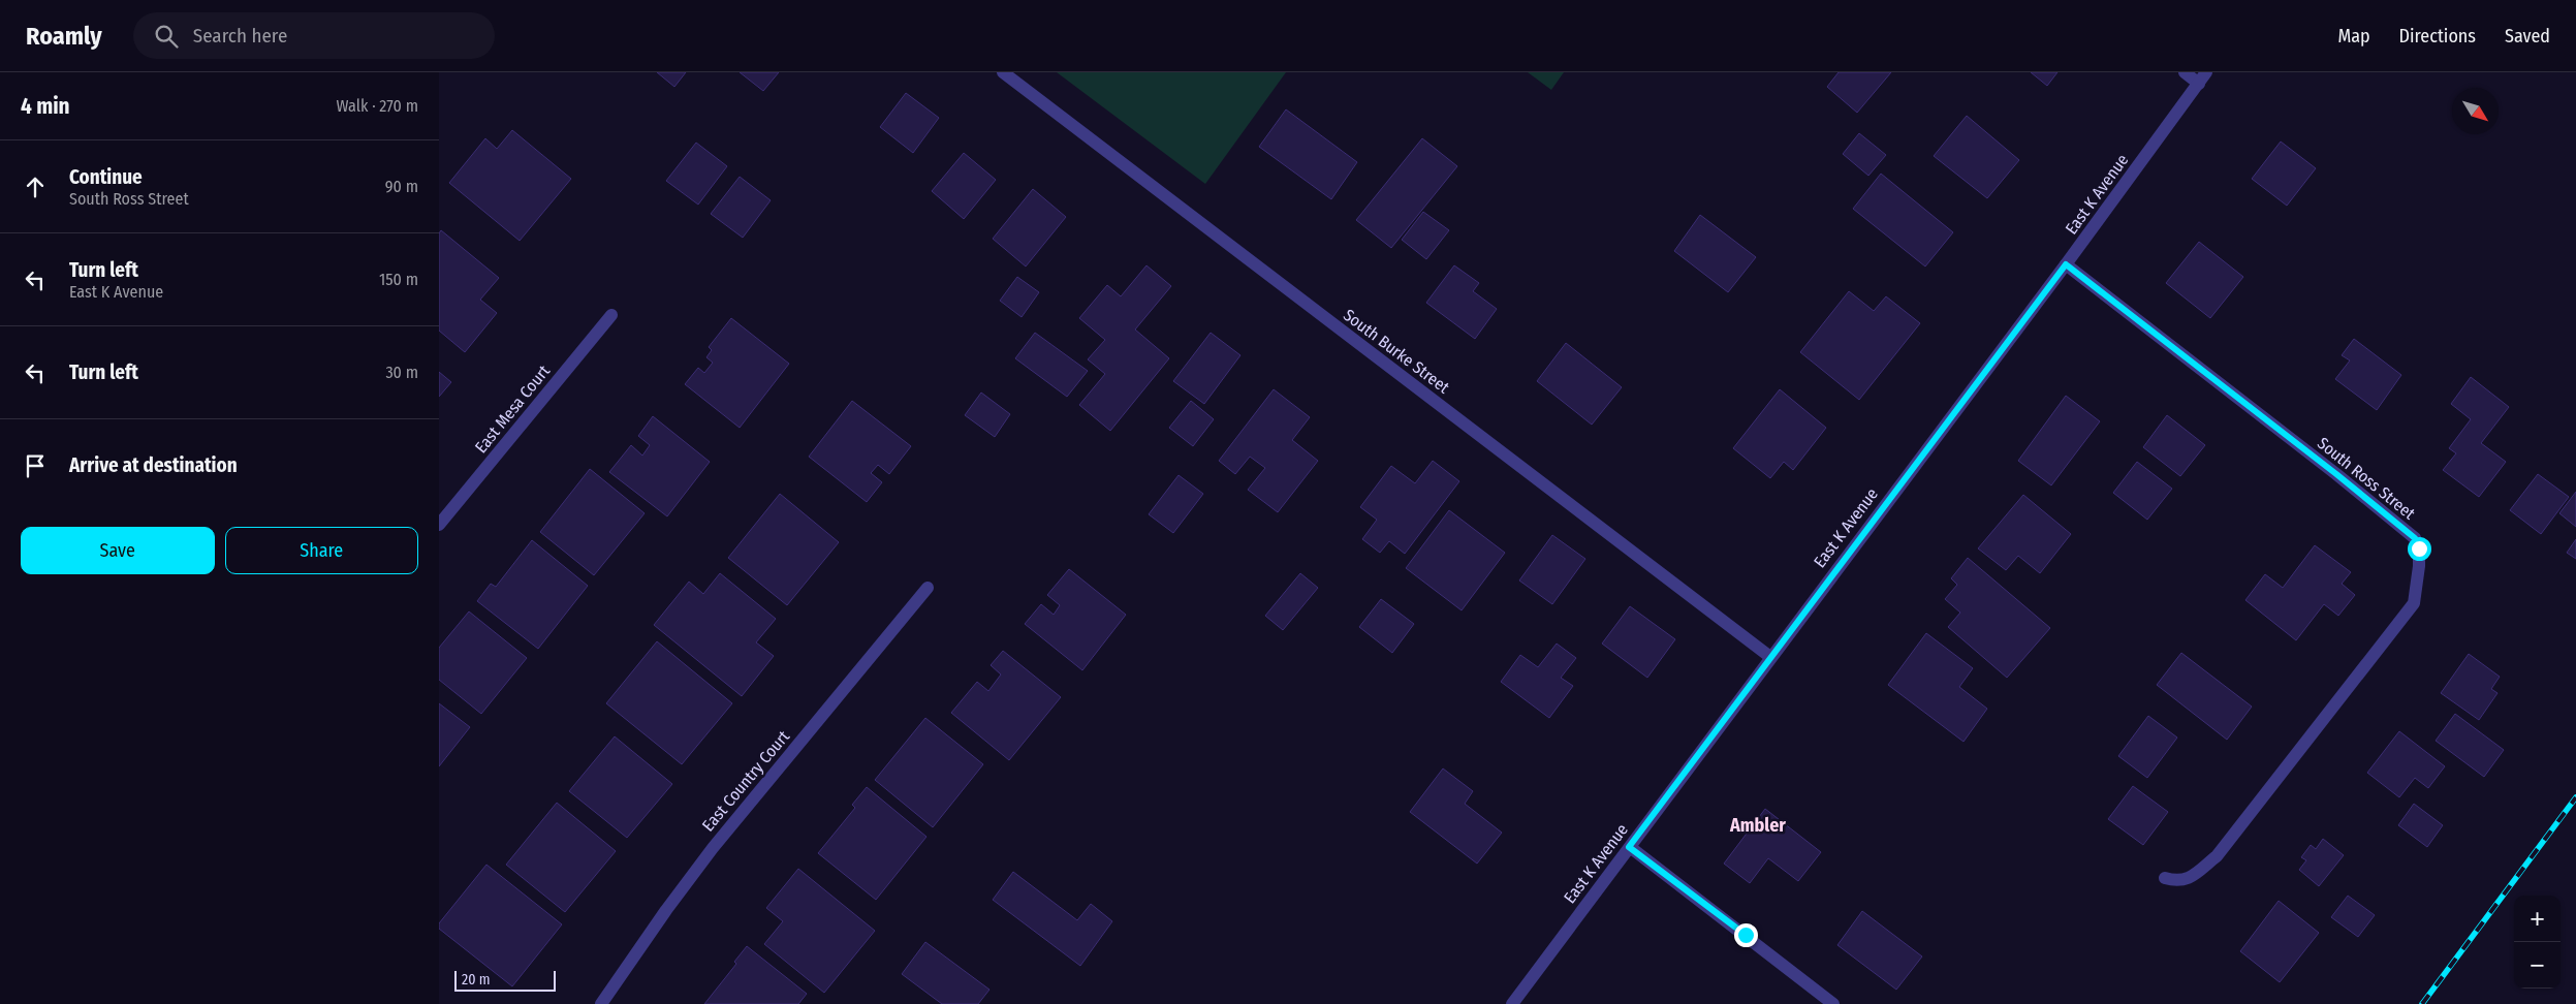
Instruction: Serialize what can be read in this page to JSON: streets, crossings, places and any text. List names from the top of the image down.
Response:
{
  "streets": {
    "street": [
      "East K Avenue",
      "South Burke Street",
      "East Mesa Court",
      "South Ross Street",
      "East Country Court"
    ]
  },
  "crossings": [
    ["East K Avenue", "South Burke Street"],
    ["East K Avenue", "South Ross Street"]
  ],
  "districts": ["Ambler"],
  "scale_bar": "20 m",
  "north": "bottom right",
  "page": {
    "header": "Roamly",
    "search": "Search here",
    "nav": ["Map", "Directions", "Saved"],
    "heading": ["4 min", "Walk · 270 m"],
    "list": [
      ["Continue", "South Ross Street", "90 m"],
      ["Turn left", "East K Avenue", "150 m"],
      ["Turn left", "30 m"],
      "Arrive at destination"
    ],
    "buttons": ["Save", "Share"],
    "map_buttons": ["+", "−"],
    "scale": "20 m"
  }
}
